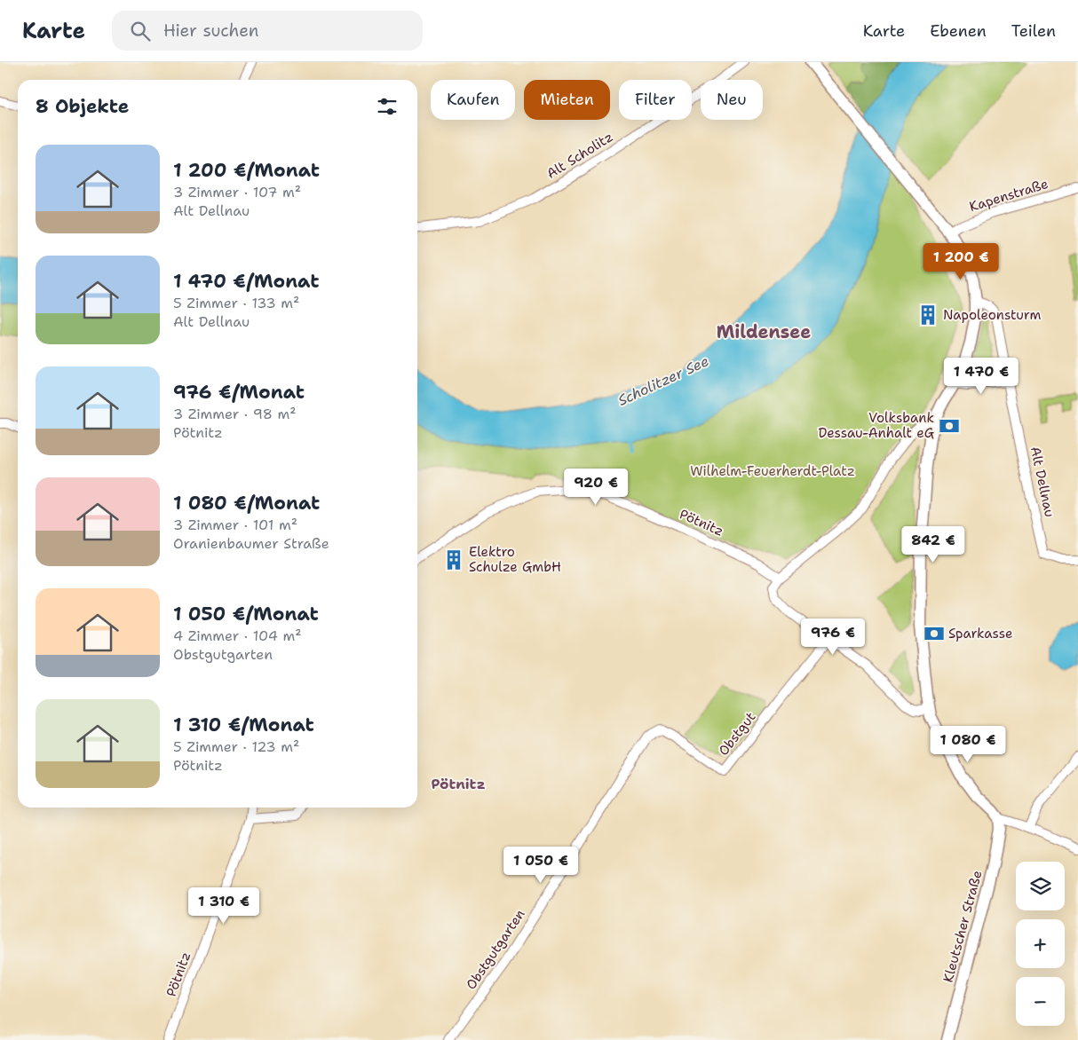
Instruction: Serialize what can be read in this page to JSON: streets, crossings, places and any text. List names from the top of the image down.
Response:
{
  "streets": {
    "street": [
      "Alt Scholitz",
      "Kapenstraße",
      "Alt Dellnau",
      "Pötnitz",
      "Obstgut",
      "Kleutscher Straße",
      "Obstgutgarten"
    ]
  },
  "crossings": [
    ["Obstgut", "Obstgutgarten"]
  ],
  "districts": ["Mildensee", "Pötnitz"],
  "water": ["Scholitzer See"],
  "parks": ["Wilhelm-Feuerherdt-Platz"],
  "places": {
    "building": ["Napoleonsturm", "Elektro Schulze GmbH"],
    "bank": ["Volksbank Dessau-Anhalt eG", "Sparkasse"]
  },
  "page": {
    "header": "Karte",
    "search": "Hier suchen",
    "nav": ["Karte", "Ebenen", "Teilen"],
    "chip": [
      "Kaufen",
      "Mieten",
      "Filter",
      "Neu"
    ],
    "heading": "8 Objekte",
    "list": [
      {
        "name": "1 200 €/Monat",
        "note": "3 Zimmer · 107 m² · Alt Dellnau"
      },
      {
        "name": "1 470 €/Monat",
        "note": "5 Zimmer · 133 m² · Alt Dellnau"
      },
      {
        "name": "976 €/Monat",
        "note": "3 Zimmer · 98 m² · Pötnitz"
      },
      {
        "name": "1 080 €/Monat",
        "note": "3 Zimmer · 101 m² · Oranienbaumer Straße"
      },
      {
        "name": "1 050 €/Monat",
        "note": "4 Zimmer · 104 m² · Obstgutgarten"
      },
      {
        "name": "1 310 €/Monat",
        "note": "5 Zimmer · 123 m² · Pötnitz"
      }
    ],
    "price": [
      "1 200 €",
      "1 470 €",
      "920 €",
      "842 €",
      "976 €",
      "1 080 €",
      "1 050 €",
      "1 310 €"
    ],
    "map_buttons": ["+", "−"]
  }
}
